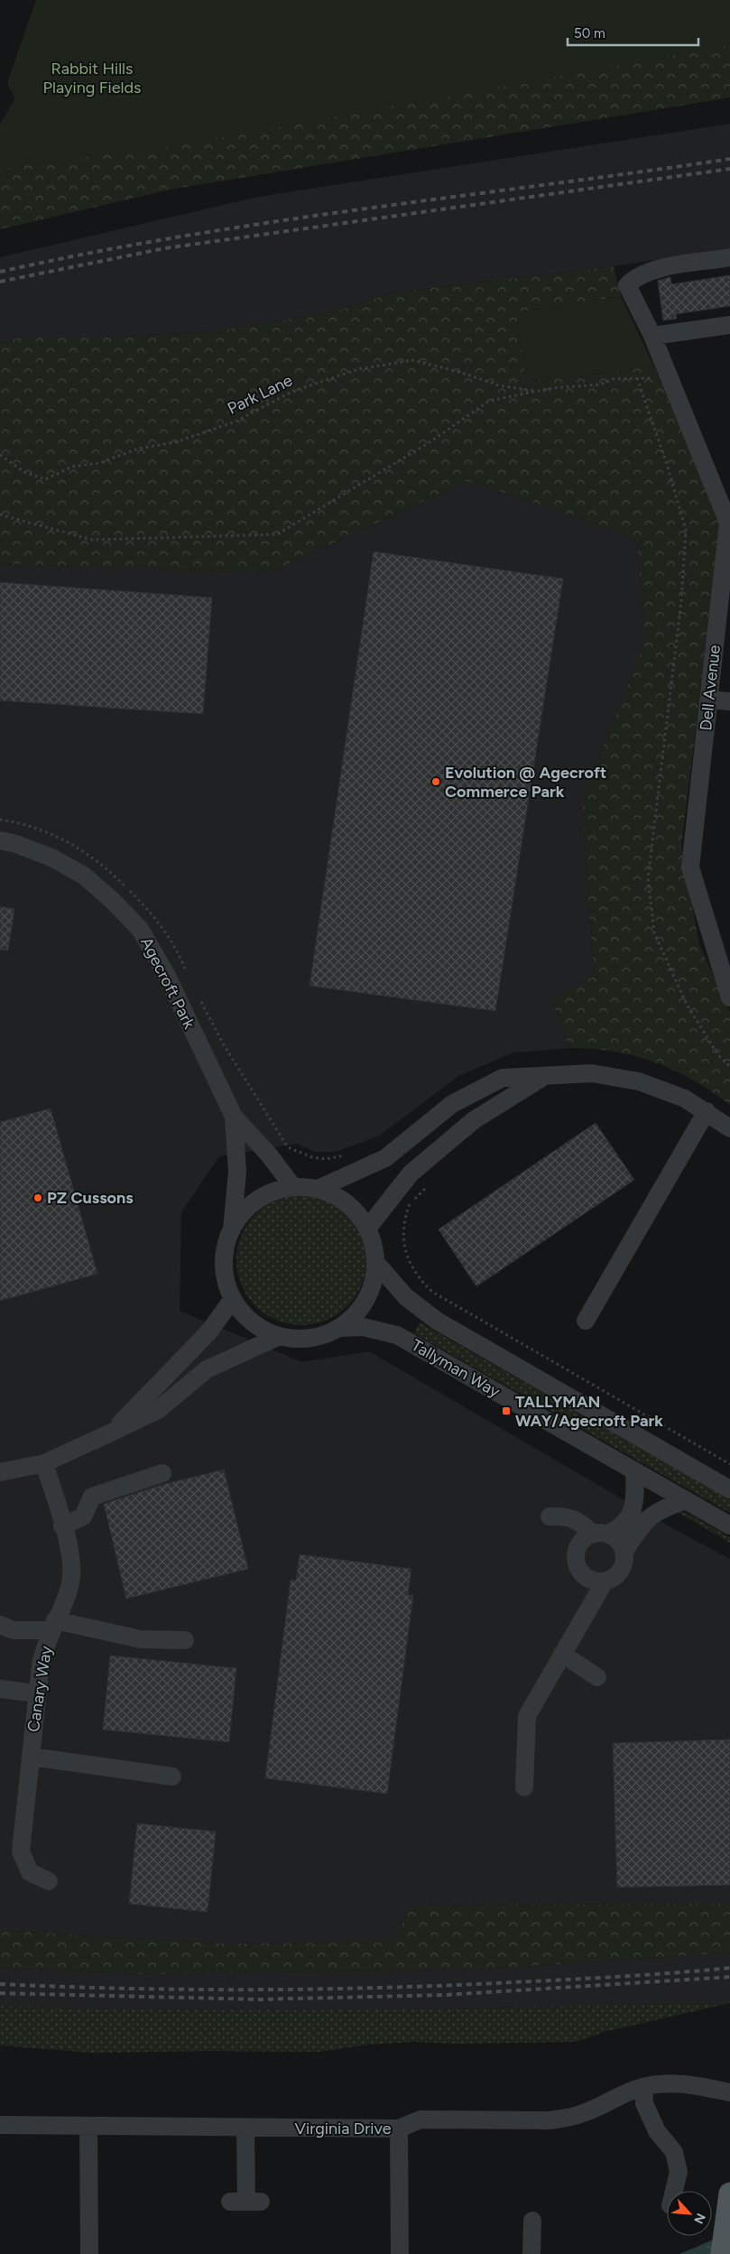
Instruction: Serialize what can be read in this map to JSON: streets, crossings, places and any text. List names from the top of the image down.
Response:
{
  "streets": {
    "street": [
      "Dell Avenue",
      "Agecroft Park",
      "Tallyman Way",
      "Canary Way",
      "Virginia Drive"
    ],
    "path": ["Park Lane"]
  },
  "parks": ["Rabbit Hills Playing Fields"],
  "places": {
    "other": ["Evolution @ Agecroft Commerce Park", "PZ Cussons"],
    "transit": ["TALLYMAN WAY/Agecroft Park"]
  },
  "scale_bar": "50 m",
  "north": "bottom right"
}
